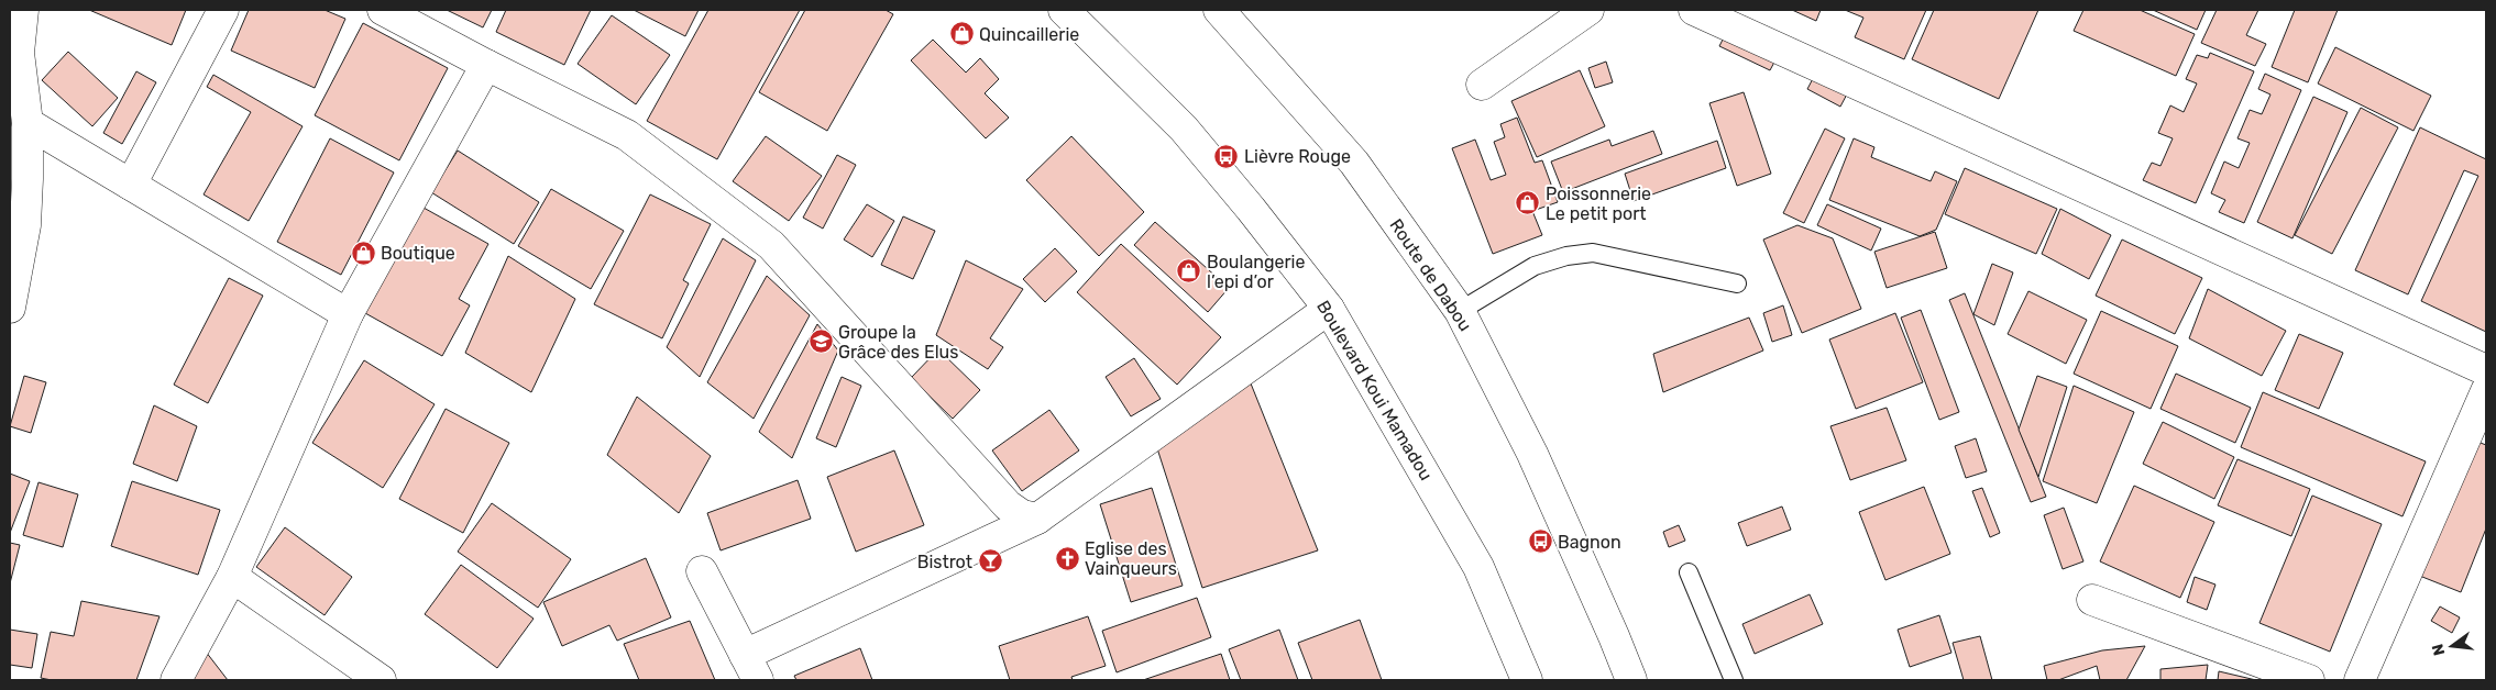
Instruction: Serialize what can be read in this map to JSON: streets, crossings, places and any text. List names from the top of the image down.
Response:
{
  "streets": {
    "street": ["Route de Dabou", "Boulevard Koui Mamadou"]
  },
  "places": {
    "shop": [
      "Quincaillerie",
      "Poissonnerie Le petit port",
      "Boutique",
      "Boulangerie l’epi d’or"
    ],
    "bus stop": ["Lièvre Rouge", "Bagnon"],
    "school or university": ["Groupe la Grâce des Elus"],
    "church": ["Eglise des Vainqueurs"],
    "bar": ["Bistrot"]
  },
  "north": "left"
}
